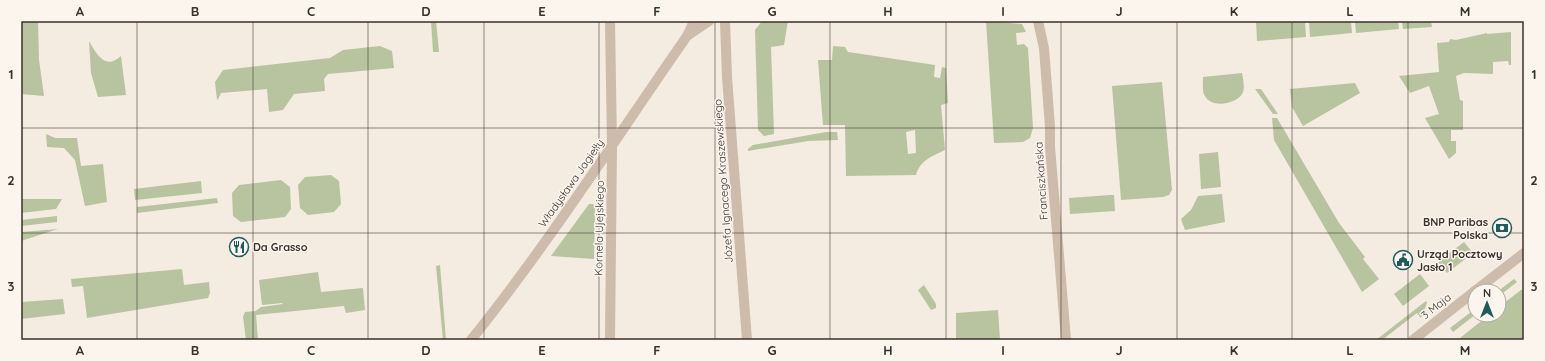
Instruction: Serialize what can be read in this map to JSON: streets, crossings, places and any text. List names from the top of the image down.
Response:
{
  "streets": {
    "street": [
      "Józefa Ignacego Kraszewskiego",
      "Franciszkańska",
      "Władysława Jagiełły",
      "Kornela Ujejskiego",
      "3 Maja"
    ]
  },
  "crossings": [
    ["Władysława Jagiełły", "Kornela Ujejskiego"]
  ],
  "places": {
    "bank": ["BNP Paribas Polska"],
    "restaurant": ["Da Grasso"],
    "public building": ["Urząd Pocztowy Jasło 1"]
  },
  "north": "top",
  "grid": {
    "columns": [
      "A",
      "B",
      "C",
      "D",
      "E",
      "F",
      "G",
      "H",
      "I",
      "J",
      "K",
      "L",
      "M"
    ],
    "rows": ["1", "2", "3"]
  }
}
